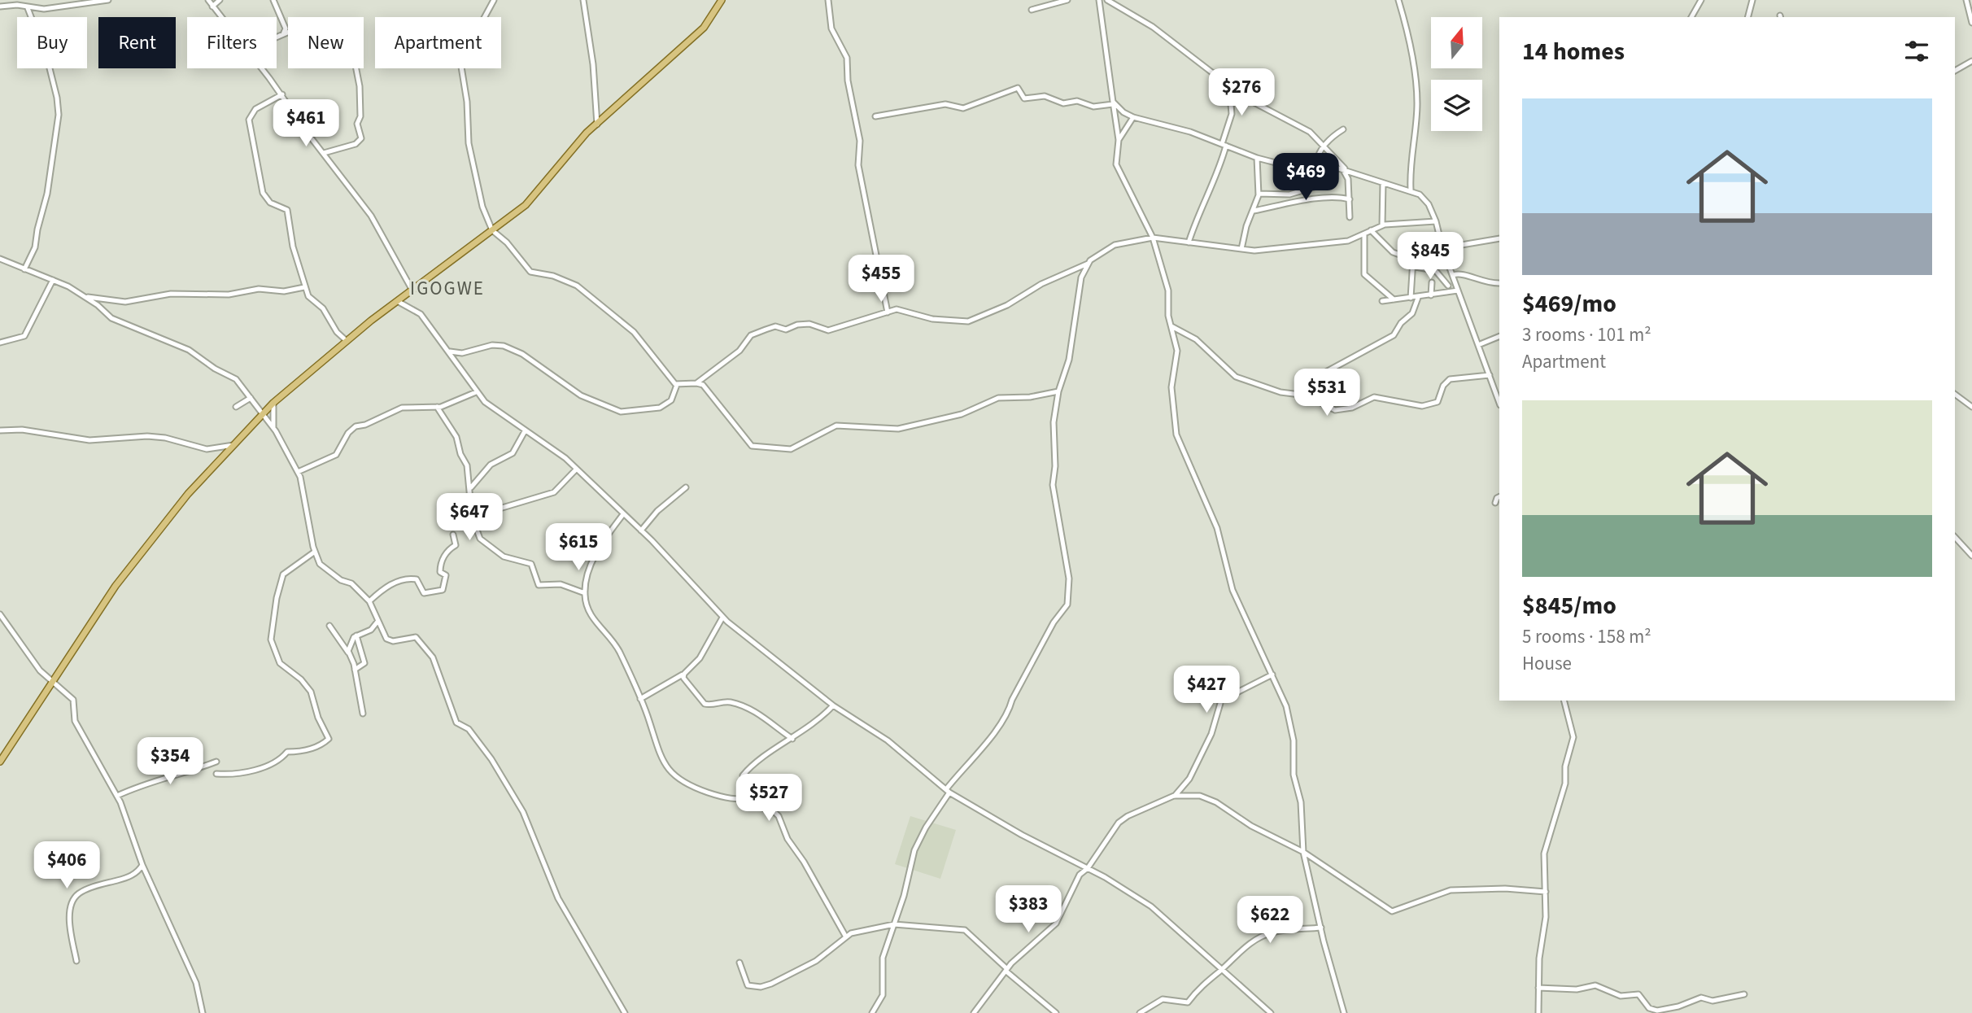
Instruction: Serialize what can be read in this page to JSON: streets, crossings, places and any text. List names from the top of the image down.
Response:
{
  "districts": ["IGOGWE"],
  "north": "top",
  "page": {
    "chip": [
      "Buy",
      "Rent",
      "Filters",
      "New",
      "Apartment"
    ],
    "heading": "14 homes",
    "price": [
      "$276",
      "$461",
      "$469",
      "$845",
      "$455",
      "$531",
      "$647",
      "$615",
      "$427",
      "$354",
      "$527",
      "$406",
      "$383",
      "$622"
    ],
    "list": [
      {
        "name": "$469/mo",
        "note": "3 rooms · 101 m² · Apartment"
      },
      {
        "name": "$845/mo",
        "note": "5 rooms · 158 m² · House"
      }
    ]
  }
}
